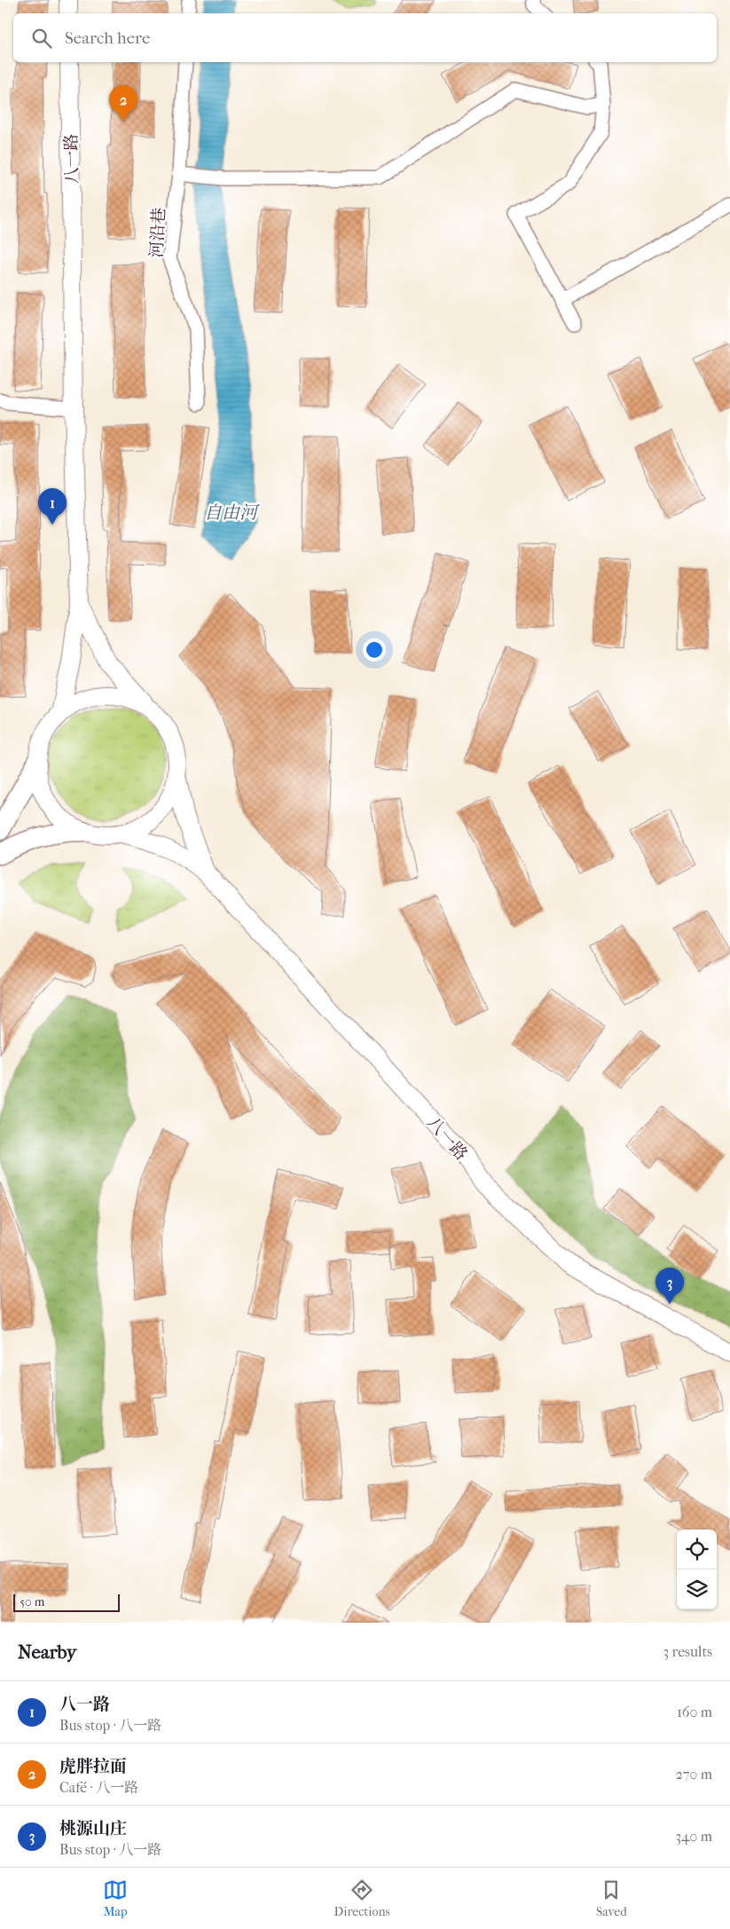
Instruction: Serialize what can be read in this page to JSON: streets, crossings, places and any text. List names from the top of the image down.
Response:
{
  "streets": {
    "main road": ["八一路"],
    "street": ["河沿巷"]
  },
  "water": ["自由河"],
  "scale_bar": "50 m",
  "page": {
    "search": "Search here",
    "pins": ["2", "1", "3"],
    "scale": "50 m",
    "heading": ["Nearby", "3 results"],
    "list": [
      {
        "mark": "1",
        "name": "八一路",
        "note": "Bus stop · 八一路",
        "value": "160 m"
      },
      {
        "mark": "2",
        "name": "虎胖拉面",
        "note": "Café · 八一路",
        "value": "270 m"
      },
      {
        "mark": "3",
        "name": "桃源山庄",
        "note": "Bus stop · 八一路",
        "value": "340 m"
      }
    ],
    "nav": ["Map", "Directions", "Saved"]
  }
}
